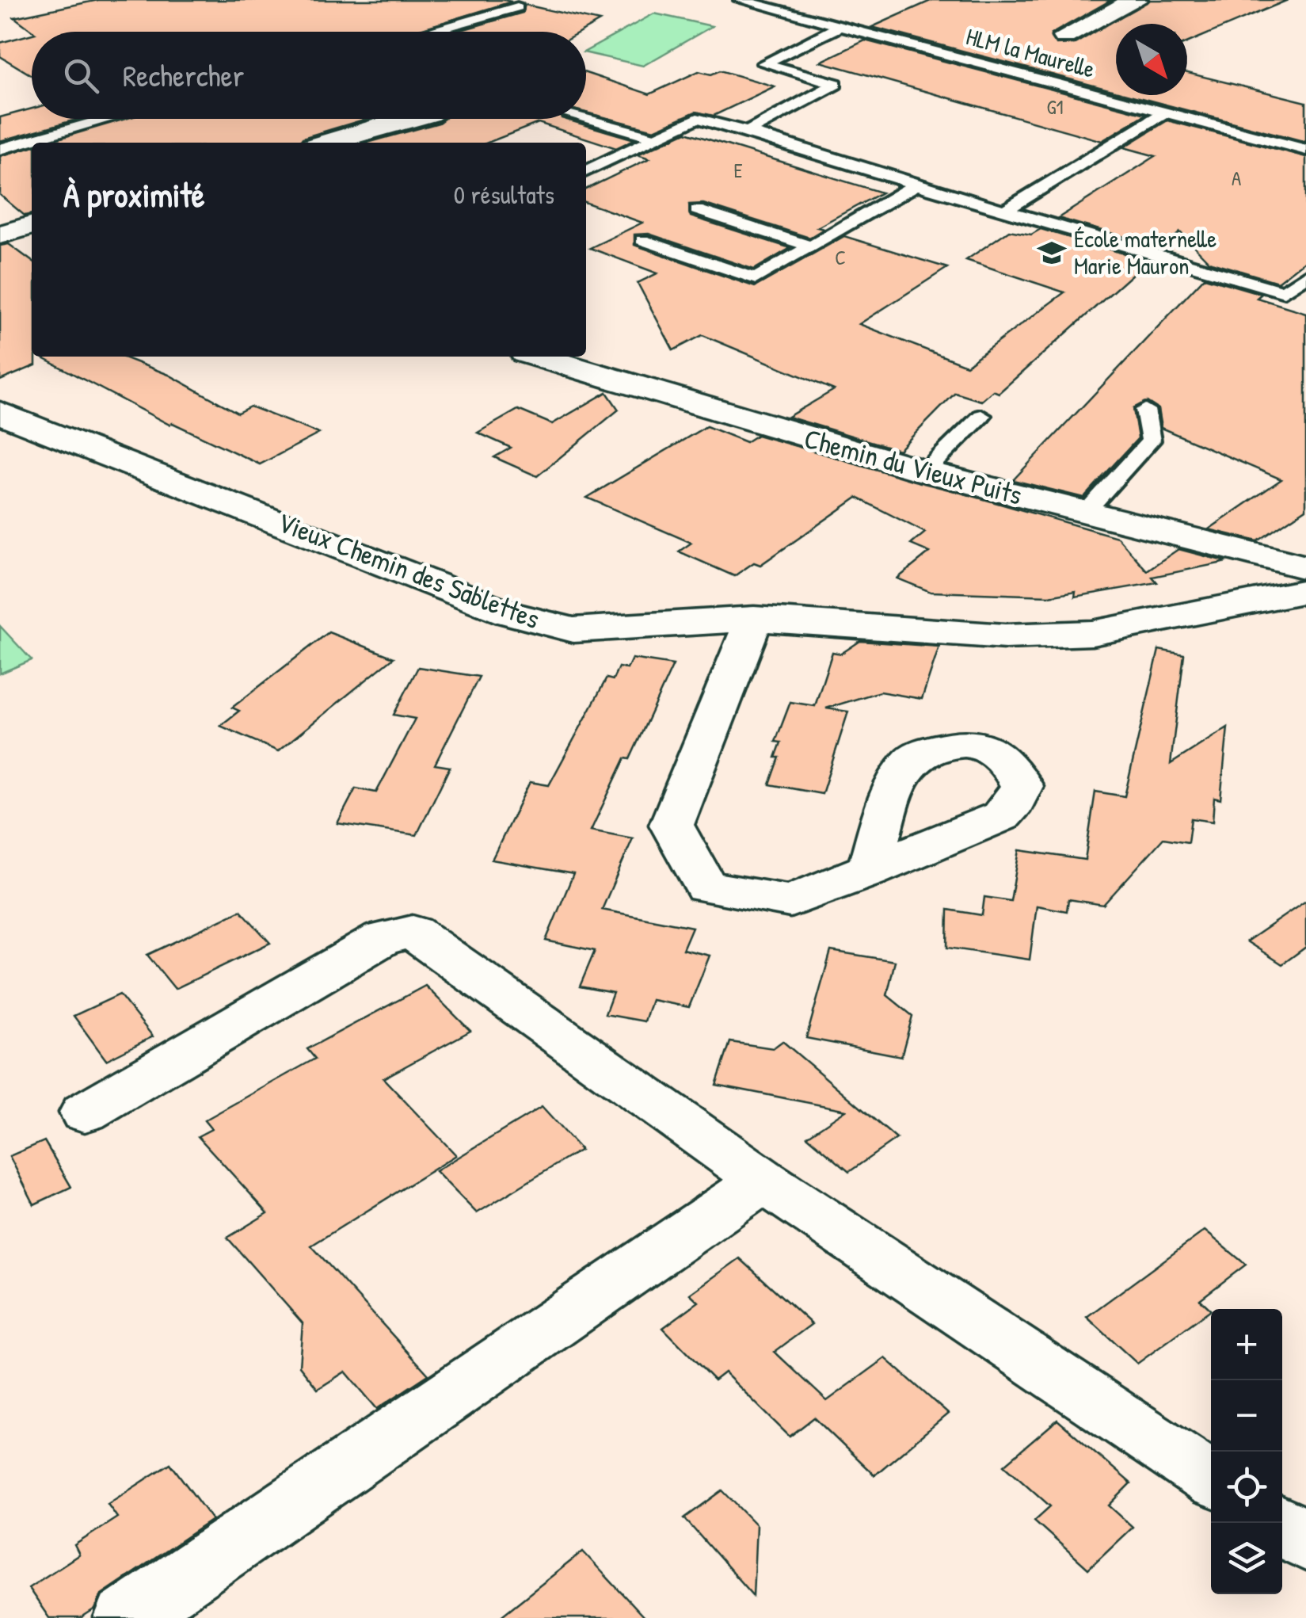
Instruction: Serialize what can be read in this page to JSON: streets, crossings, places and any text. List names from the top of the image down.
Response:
{
  "streets": {
    "street": ["Chemin du Vieux Puits", "Vieux Chemin des Sablettes"],
    "lane": ["HLM la Maurelle"]
  },
  "places": {
    "school or university": ["École maternelle Marie Mauron"]
  },
  "house_numbers": [
    "G1",
    "E",
    "A",
    "C"
  ],
  "north": "bottom right",
  "page": {
    "search": "Rechercher",
    "heading": ["À proximité", "0 résultats"],
    "map_buttons": ["+", "−"]
  }
}
